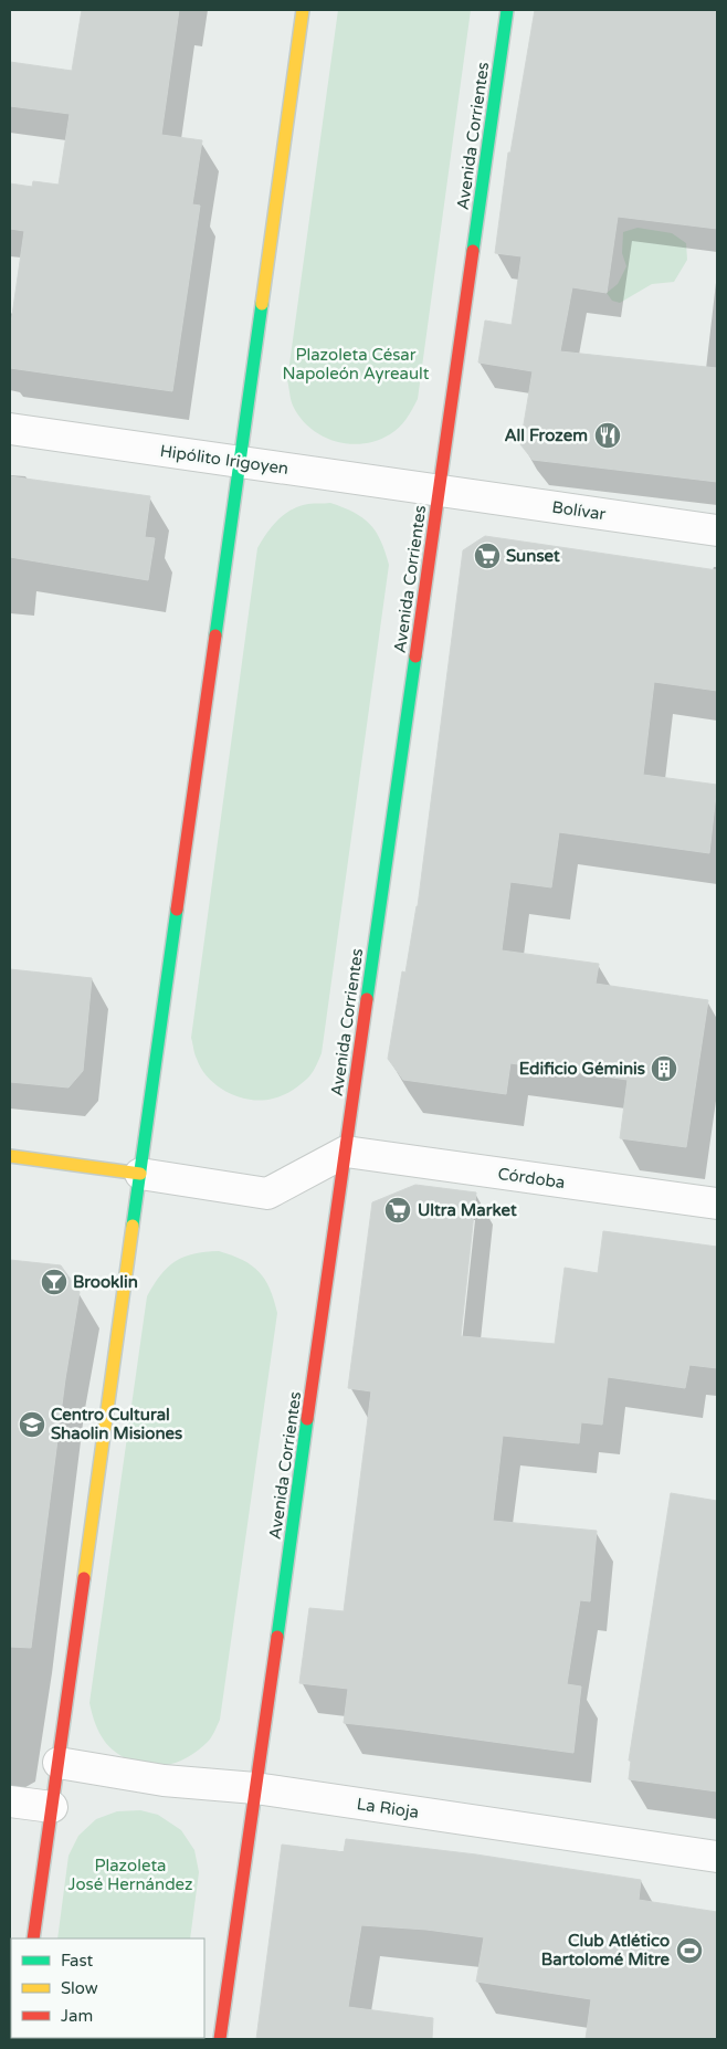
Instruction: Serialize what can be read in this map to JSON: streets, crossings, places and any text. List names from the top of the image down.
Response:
{
  "streets": {
    "main road": ["Avenida Corrientes"],
    "street": [
      "Hipólito Irigoyen",
      "Bolívar",
      "Córdoba",
      "La Rioja"
    ]
  },
  "crossings": [
    ["Avenida Corrientes", "Hipólito Irigoyen"],
    ["Avenida Corrientes", "Bolívar"],
    ["Avenida Corrientes", "Córdoba"],
    ["Avenida Corrientes", "La Rioja"],
    ["Hipólito Irigoyen", "Bolívar"]
  ],
  "parks": ["Plazoleta César Napoleón Ayreault", "Plazoleta José Hernández"],
  "places": {
    "restaurant": ["All Frozem"],
    "supermarket": ["Sunset", "Ultra Market"],
    "building": ["Edificio Géminis"],
    "bar": ["Brooklin"],
    "school or university": ["Centro Cultural Shaolin Misiones"],
    "sports": ["Club Atlético Bartolomé Mitre"]
  },
  "legend": ["Fast", "Slow", "Jam"]
}
